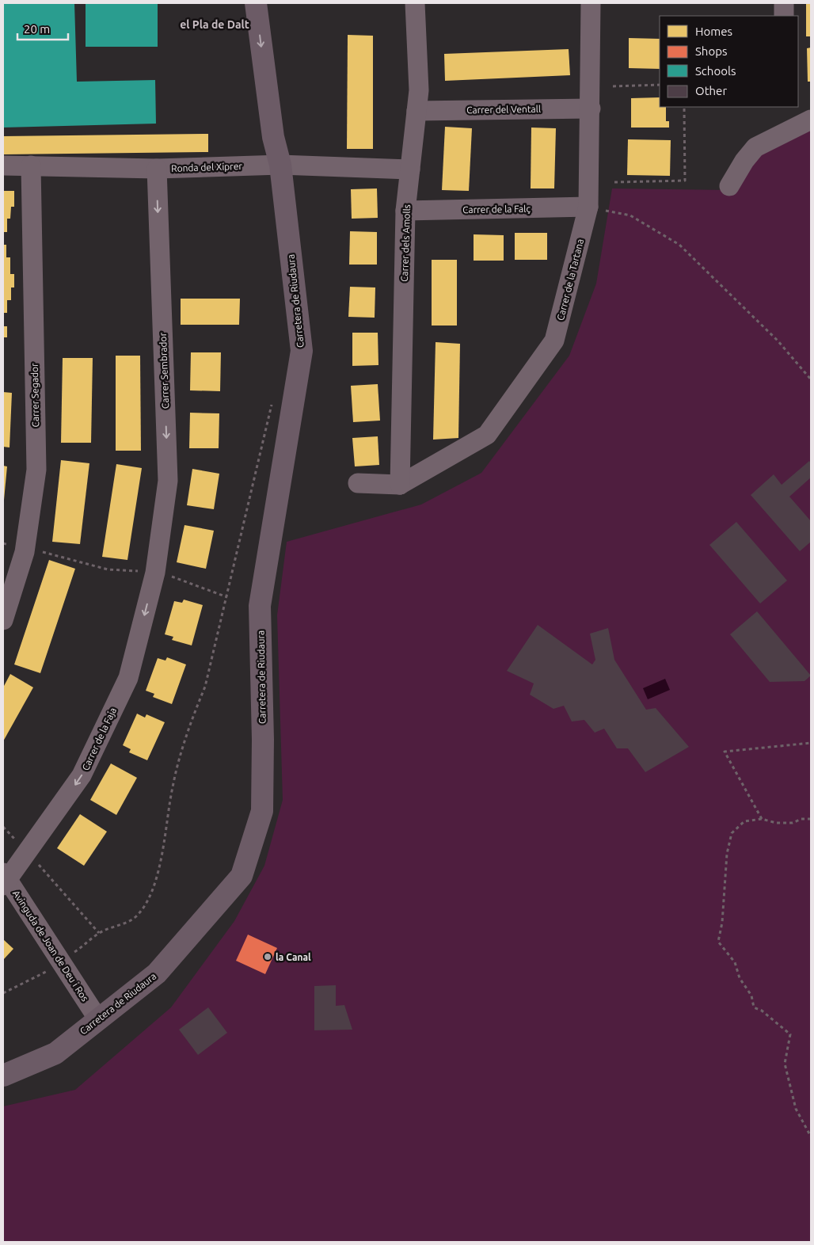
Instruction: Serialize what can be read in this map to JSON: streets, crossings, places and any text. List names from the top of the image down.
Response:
{
  "streets": {
    "street": [
      "Carrer del Ventall",
      "Ronda del Xiprer",
      "Carrer de la Falç",
      "Carrer dels Amolls",
      "Carrer de la Tartana",
      "Carretera de Riudaura",
      "Carrer Sembrador",
      "Carrer Segador",
      "Carrer de la Faja",
      "Avinguda de Joan de Deu i Ros"
    ]
  },
  "crossings": [
    ["Carrer del Ventall", "Carrer dels Amolls"],
    ["Carrer del Ventall", "Carrer de la Tartana"],
    ["Ronda del Xiprer", "Carrer dels Amolls"],
    ["Ronda del Xiprer", "Carretera de Riudaura"],
    ["Ronda del Xiprer", "Carrer Sembrador"],
    ["Ronda del Xiprer", "Carrer Segador"],
    ["Carrer de la Falç", "Carrer dels Amolls"],
    ["Carrer de la Falç", "Carrer de la Tartana"],
    ["Carrer dels Amolls", "Carrer de la Tartana"],
    ["Carretera de Riudaura", "Avinguda de Joan de Deu i Ros"],
    ["Carrer Sembrador", "Carrer de la Faja"],
    ["Carrer de la Faja", "Avinguda de Joan de Deu i Ros"]
  ],
  "one_way": ["Carrer Sembrador", "Carrer de la Faja"],
  "districts": ["el Pla de Dalt"],
  "places": ["la Canal"],
  "legend": [
    "Homes",
    "Shops",
    "Schools",
    "Other"
  ],
  "scale_bar": "20 m"
}
